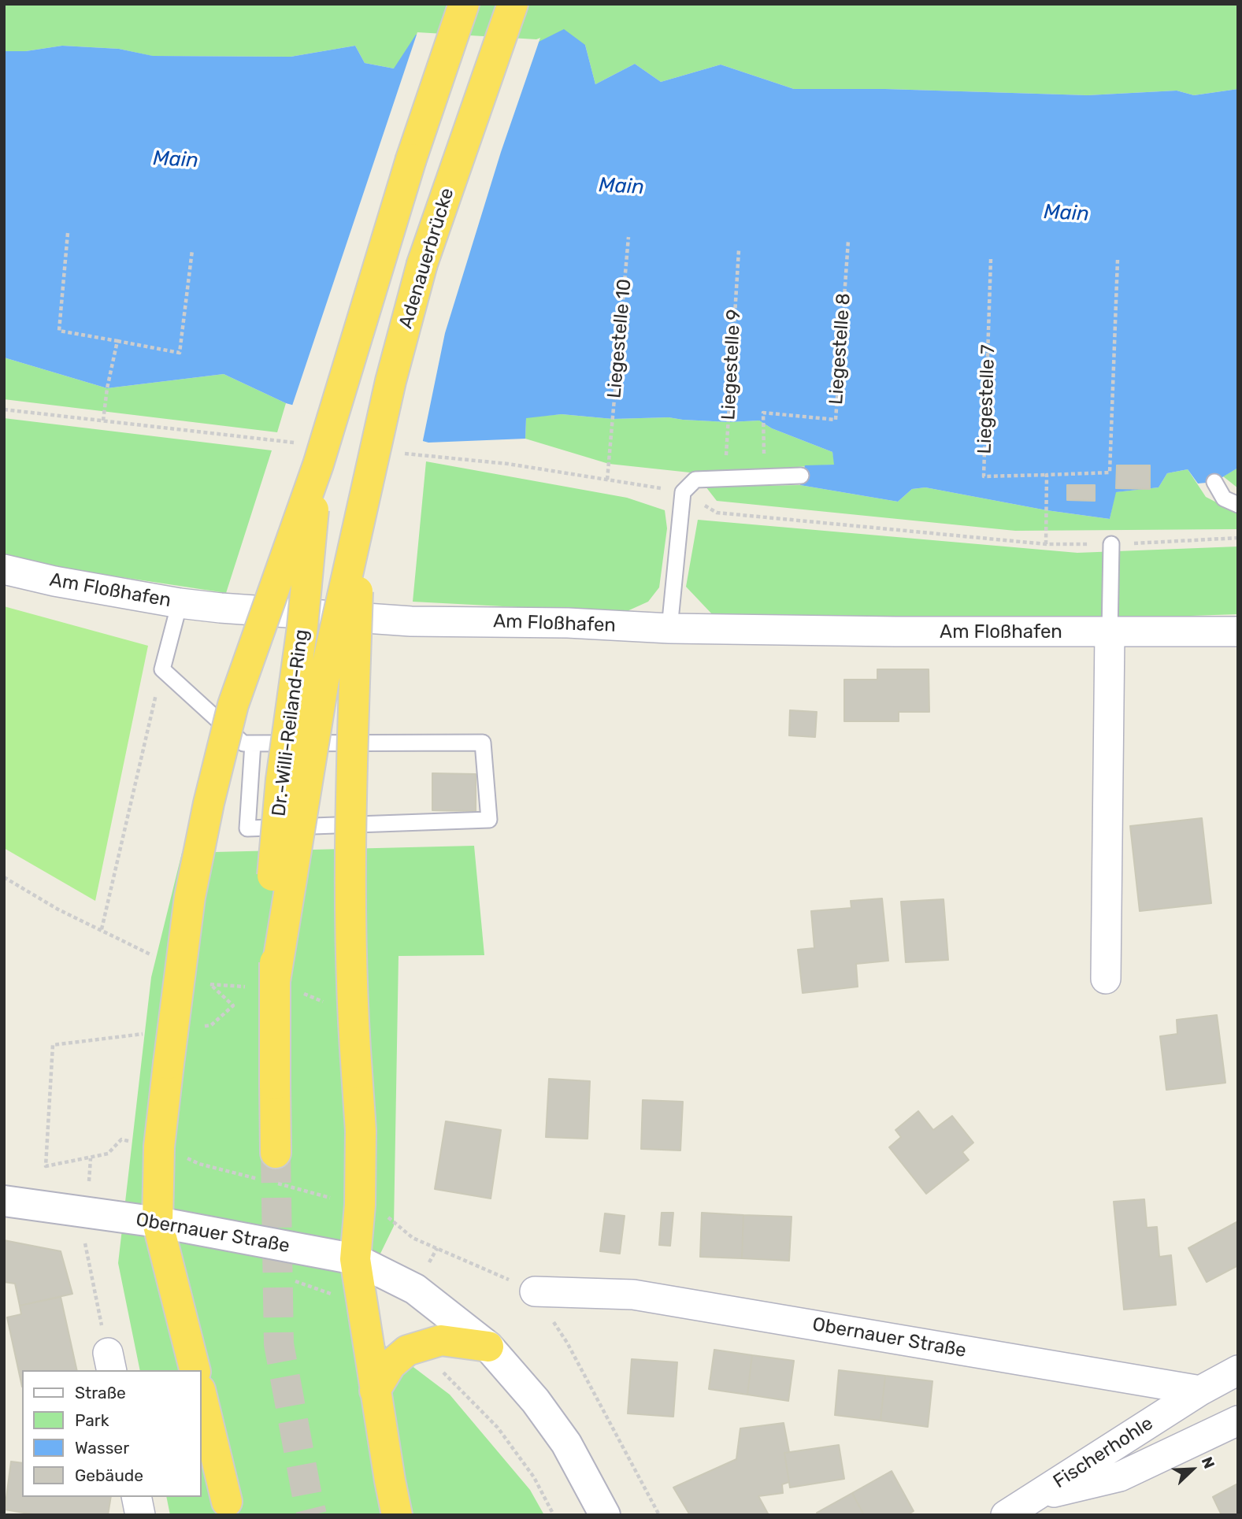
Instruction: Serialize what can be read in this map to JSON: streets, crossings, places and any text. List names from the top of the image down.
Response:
{
  "streets": {
    "highway": ["Adenauerbrücke", "Dr.-Willi-Reiland-Ring"],
    "street": ["Am Floßhafen", "Obernauer Straße", "Fischerhohle"],
    "path": [
      "Liegestelle 10",
      "Liegestelle 8",
      "Liegestelle 9",
      "Liegestelle 7"
    ]
  },
  "crossings": [
    ["Adenauerbrücke", "Dr.-Willi-Reiland-Ring"],
    ["Obernauer Straße", "Fischerhohle"]
  ],
  "water": ["Main"],
  "legend": [
    "Straße",
    "Park",
    "Wasser",
    "Gebäude"
  ],
  "north": "top right"
}
